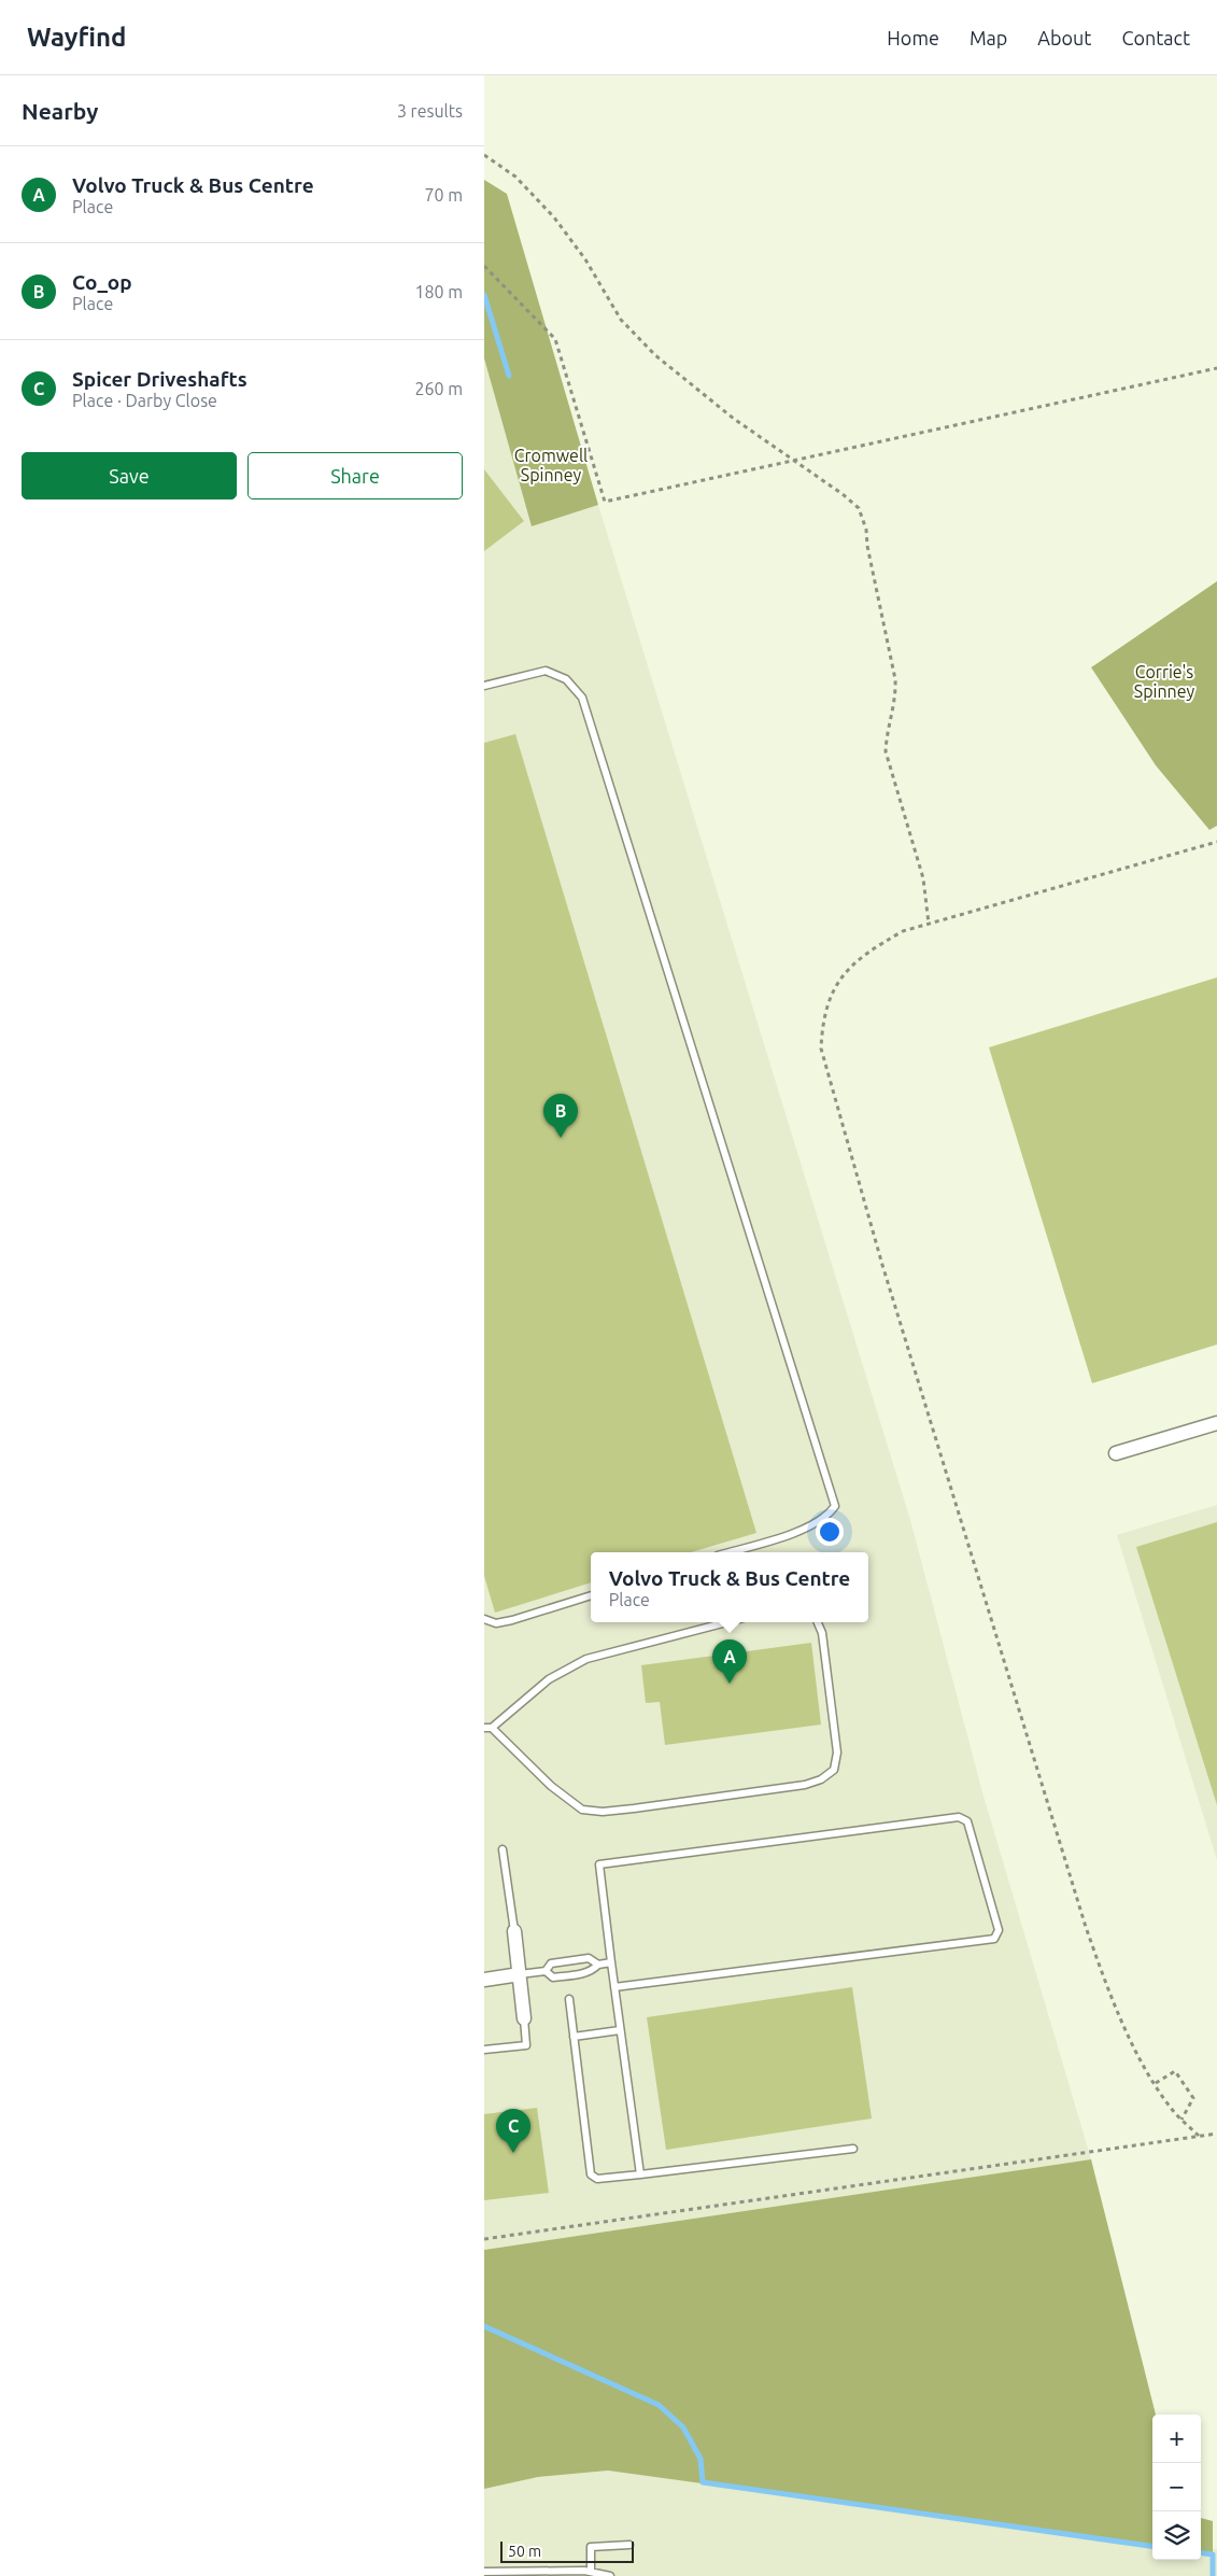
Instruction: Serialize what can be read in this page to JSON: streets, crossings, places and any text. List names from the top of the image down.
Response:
{
  "parks": ["Cromwell Spinney", "Corrie's Spinney"],
  "scale_bar": "50 m",
  "page": {
    "header": "Wayfind",
    "nav": [
      "Home",
      "Map",
      "About",
      "Contact"
    ],
    "heading": ["Nearby", "3 results"],
    "list": [
      {
        "mark": "A",
        "name": "Volvo Truck & Bus Centre",
        "note": "Place",
        "value": "70 m"
      },
      {
        "mark": "B",
        "name": "Co_op",
        "note": "Place",
        "value": "180 m"
      },
      {
        "mark": "C",
        "name": "Spicer Driveshafts",
        "note": "Place · Darby Close",
        "value": "260 m"
      }
    ],
    "buttons": ["Save", "Share"],
    "pins": ["B", "A", "C"],
    "popup": ["Volvo Truck & Bus Centre", "Place"],
    "map_buttons": ["+", "−"],
    "scale": "50 m"
  }
}
